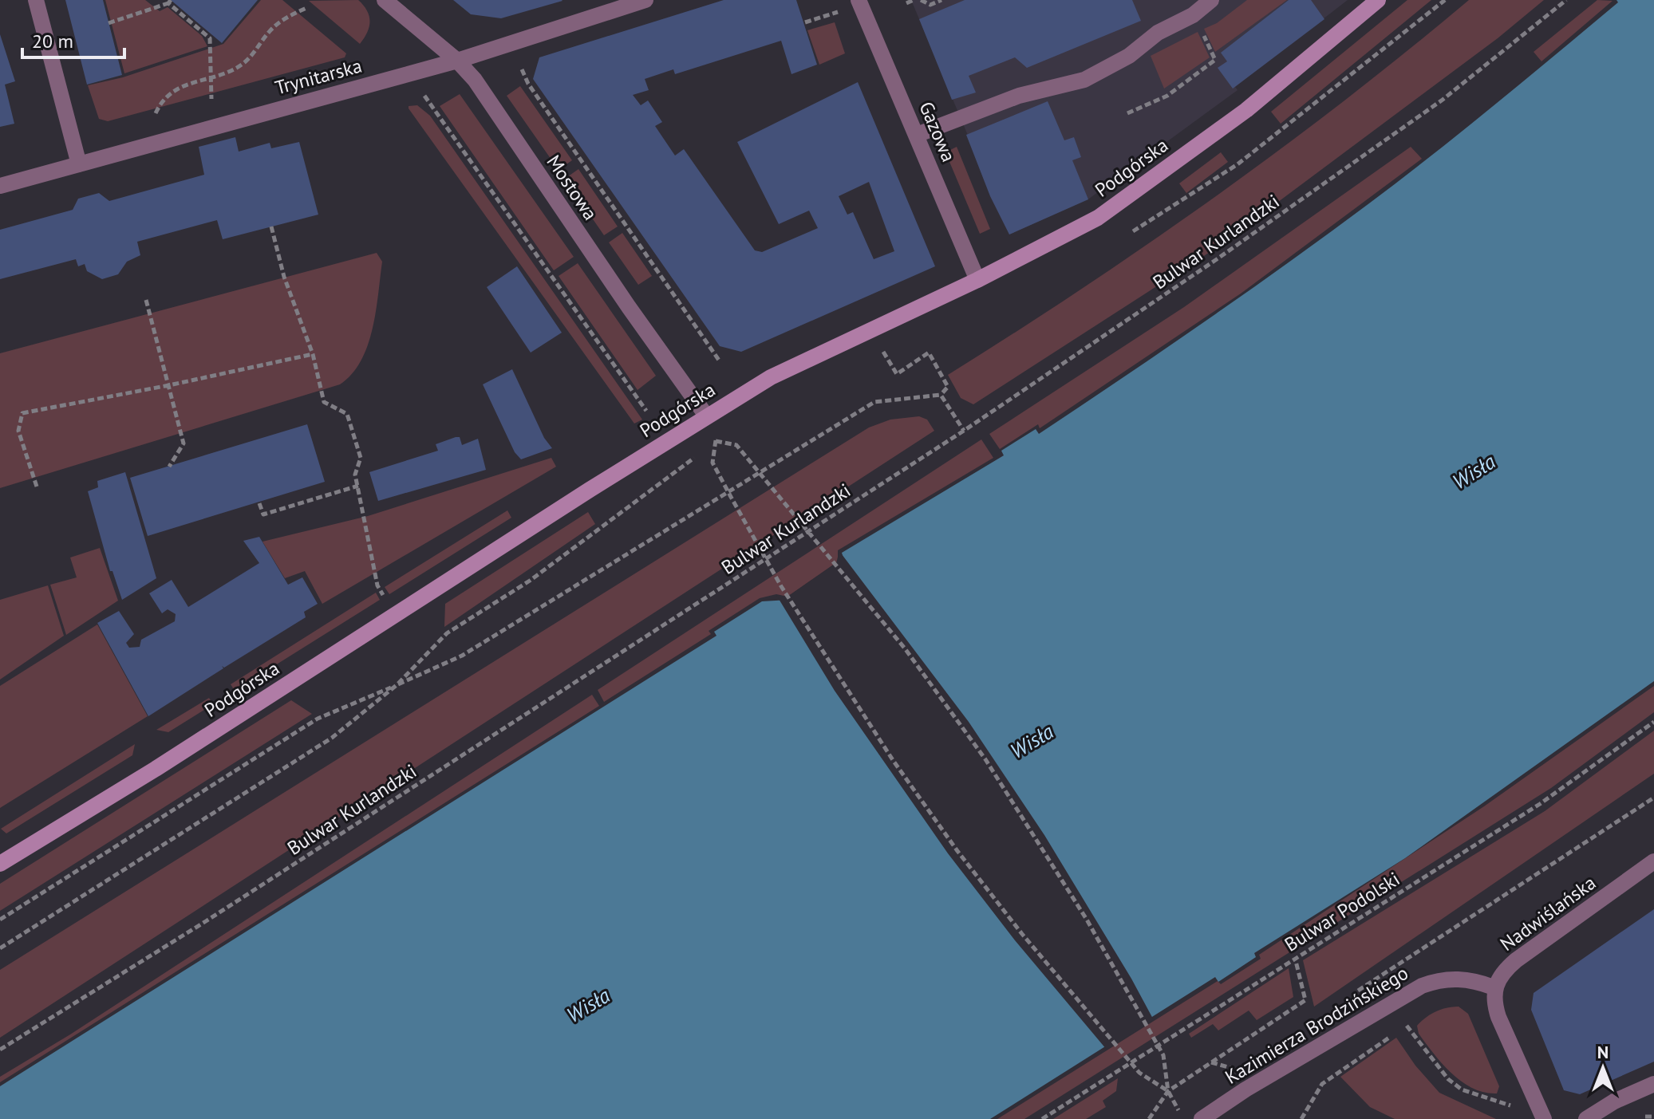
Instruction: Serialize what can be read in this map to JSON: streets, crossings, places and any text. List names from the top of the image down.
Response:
{
  "streets": {
    "street": [
      "Trynitarska",
      "Gazowa",
      "Podgórska",
      "Mostowa",
      "Nadwiślańska",
      "Kazimierza Brodzińskiego"
    ],
    "path": ["Bulwar Kurlandzki", "Bulwar Podolski"]
  },
  "crossings": [
    ["Trynitarska", "Mostowa"],
    ["Gazowa", "Podgórska"],
    ["Podgórska", "Mostowa"],
    ["Nadwiślańska", "Kazimierza Brodzińskiego"]
  ],
  "water": ["Wisła"],
  "scale_bar": "20 m",
  "north": "top"
}
